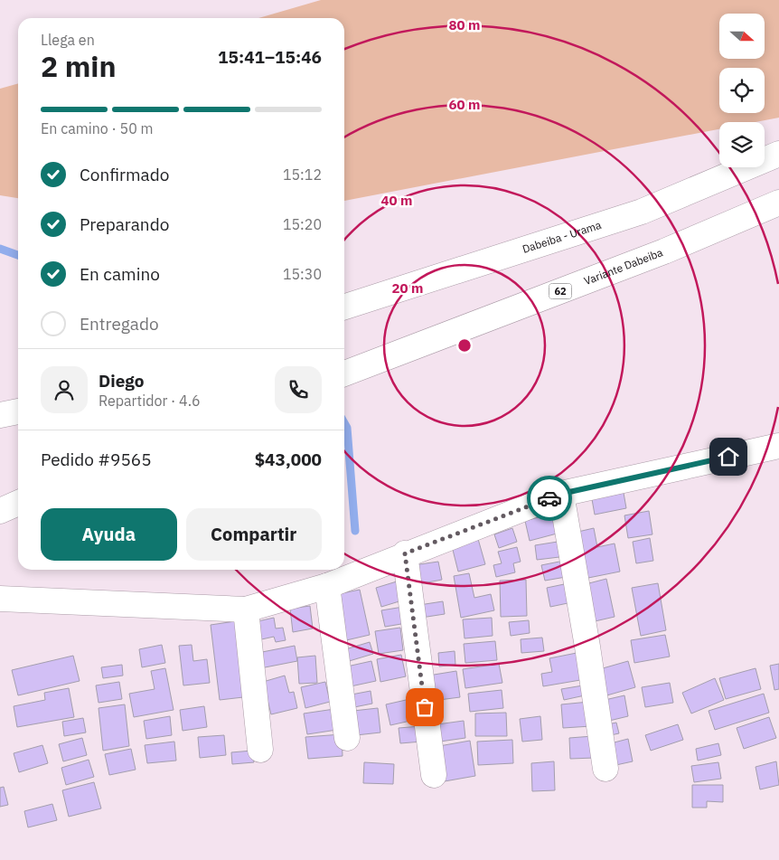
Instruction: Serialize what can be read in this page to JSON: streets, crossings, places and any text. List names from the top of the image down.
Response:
{
  "streets": {
    "main road": ["Dabeiba - Urama", "Variante Dabeiba", "62"]
  },
  "north": "right",
  "page": {
    "heading": ["2 min", "Llega en", "15:41–15:46"],
    "panel": [
      "Diego",
      "Repartidor · 4.6",
      "Pedido #9565",
      "$43,000"
    ],
    "bar": "En camino · 50 m",
    "list": [
      ["Confirmado", "15:12"],
      ["Preparando", "15:20"],
      ["En camino", "15:30"],
      "Entregado"
    ],
    "buttons": ["Ayuda", "Compartir"]
  },
  "rings": [
    "80 m",
    "60 m",
    "40 m",
    "20 m"
  ]
}
